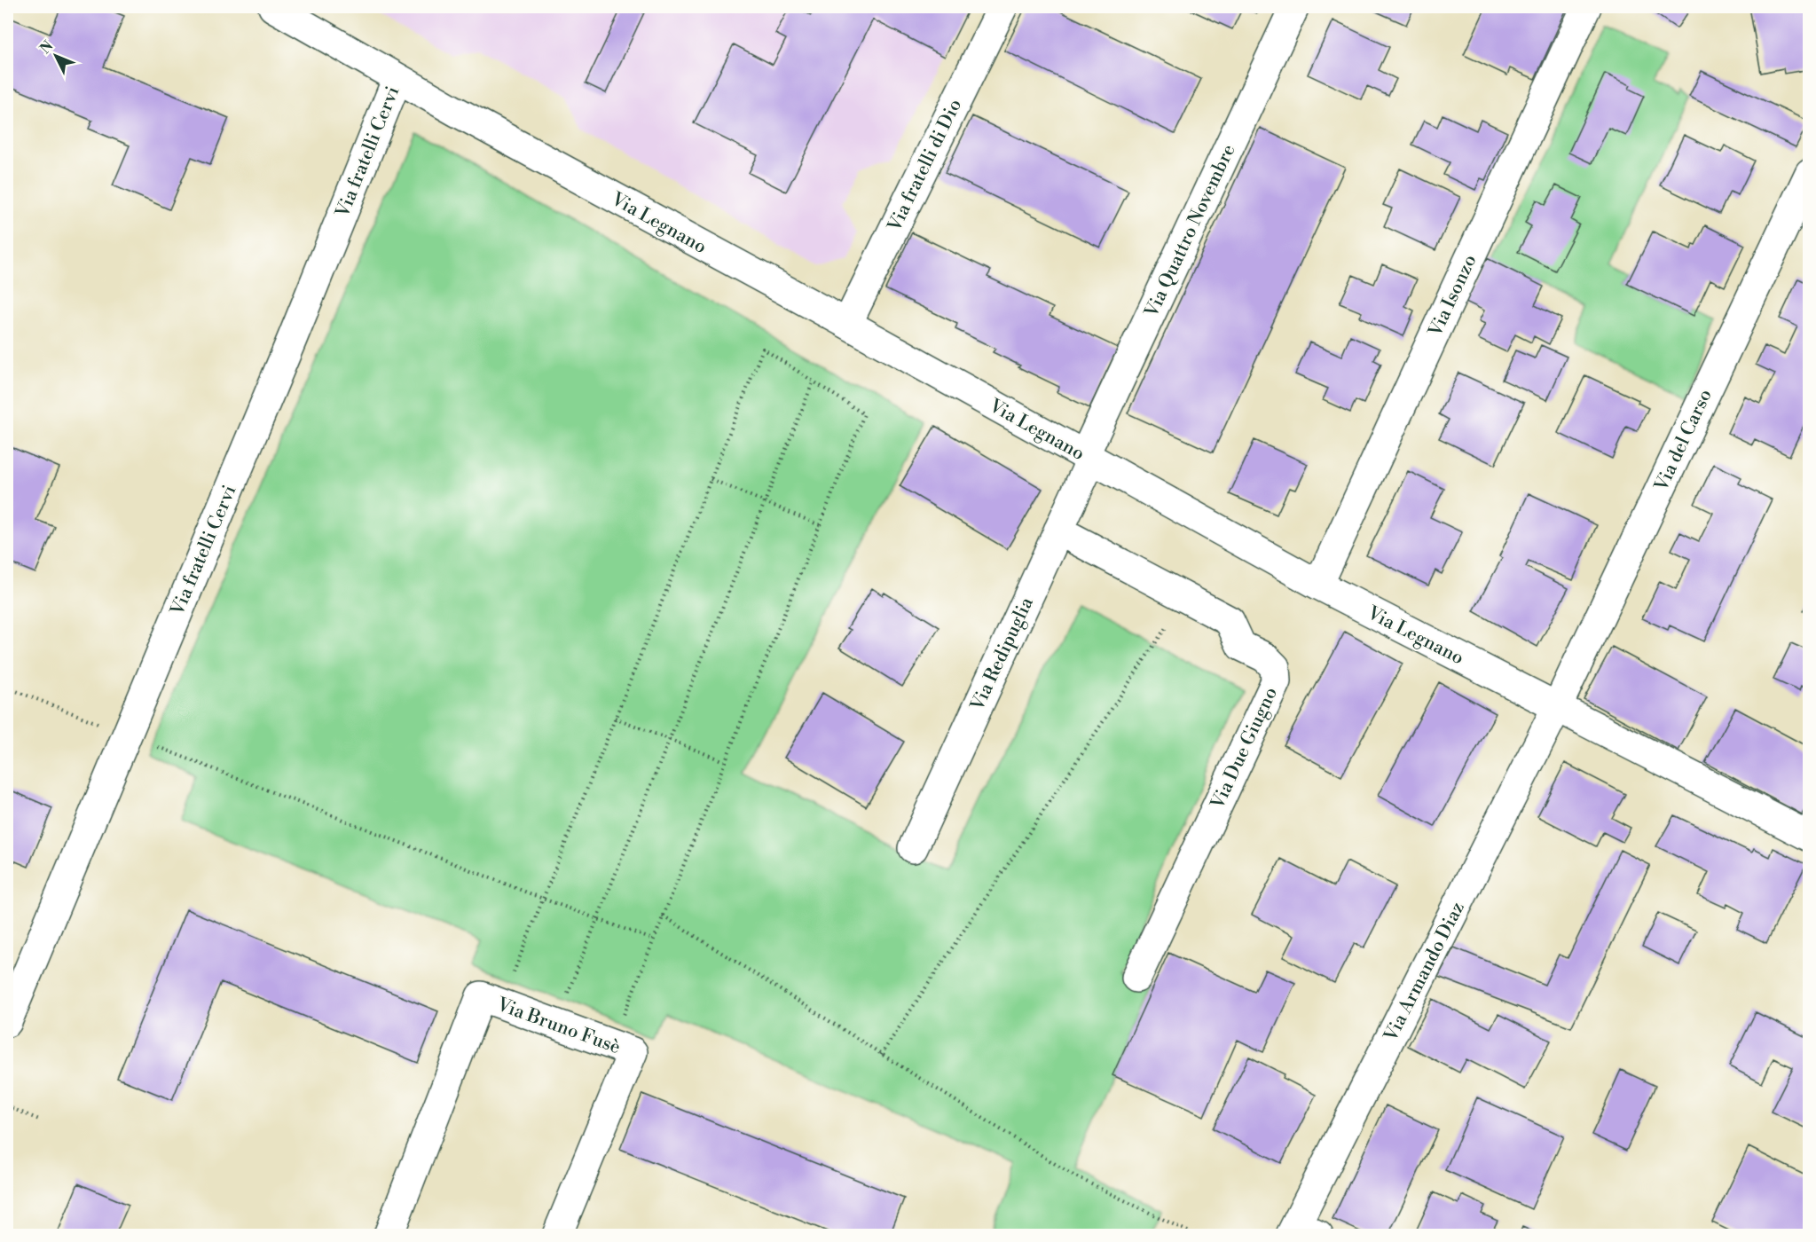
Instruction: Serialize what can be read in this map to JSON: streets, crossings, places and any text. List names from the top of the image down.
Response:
{
  "streets": {
    "street": [
      "Via fratelli Cervi",
      "Via fratelli di Dio",
      "Via Legnano",
      "Via Quattro Novembre",
      "Via Isonzo",
      "Via del Carso",
      "Via Redipuglia",
      "Via Due Giugno",
      "Via Armando Diaz",
      "Via Bruno Fusè"
    ]
  },
  "crossings": [
    ["Via fratelli Cervi", "Via Legnano"],
    ["Via fratelli di Dio", "Via Legnano"],
    ["Via Legnano", "Via Quattro Novembre"],
    ["Via Legnano", "Via Isonzo"],
    ["Via Legnano", "Via del Carso"],
    ["Via Legnano", "Via Redipuglia"],
    ["Via Legnano", "Via Armando Diaz"],
    ["Via Quattro Novembre", "Via Redipuglia"],
    ["Via del Carso", "Via Armando Diaz"],
    ["Via Redipuglia", "Via Due Giugno"]
  ],
  "north": "top left"
}
